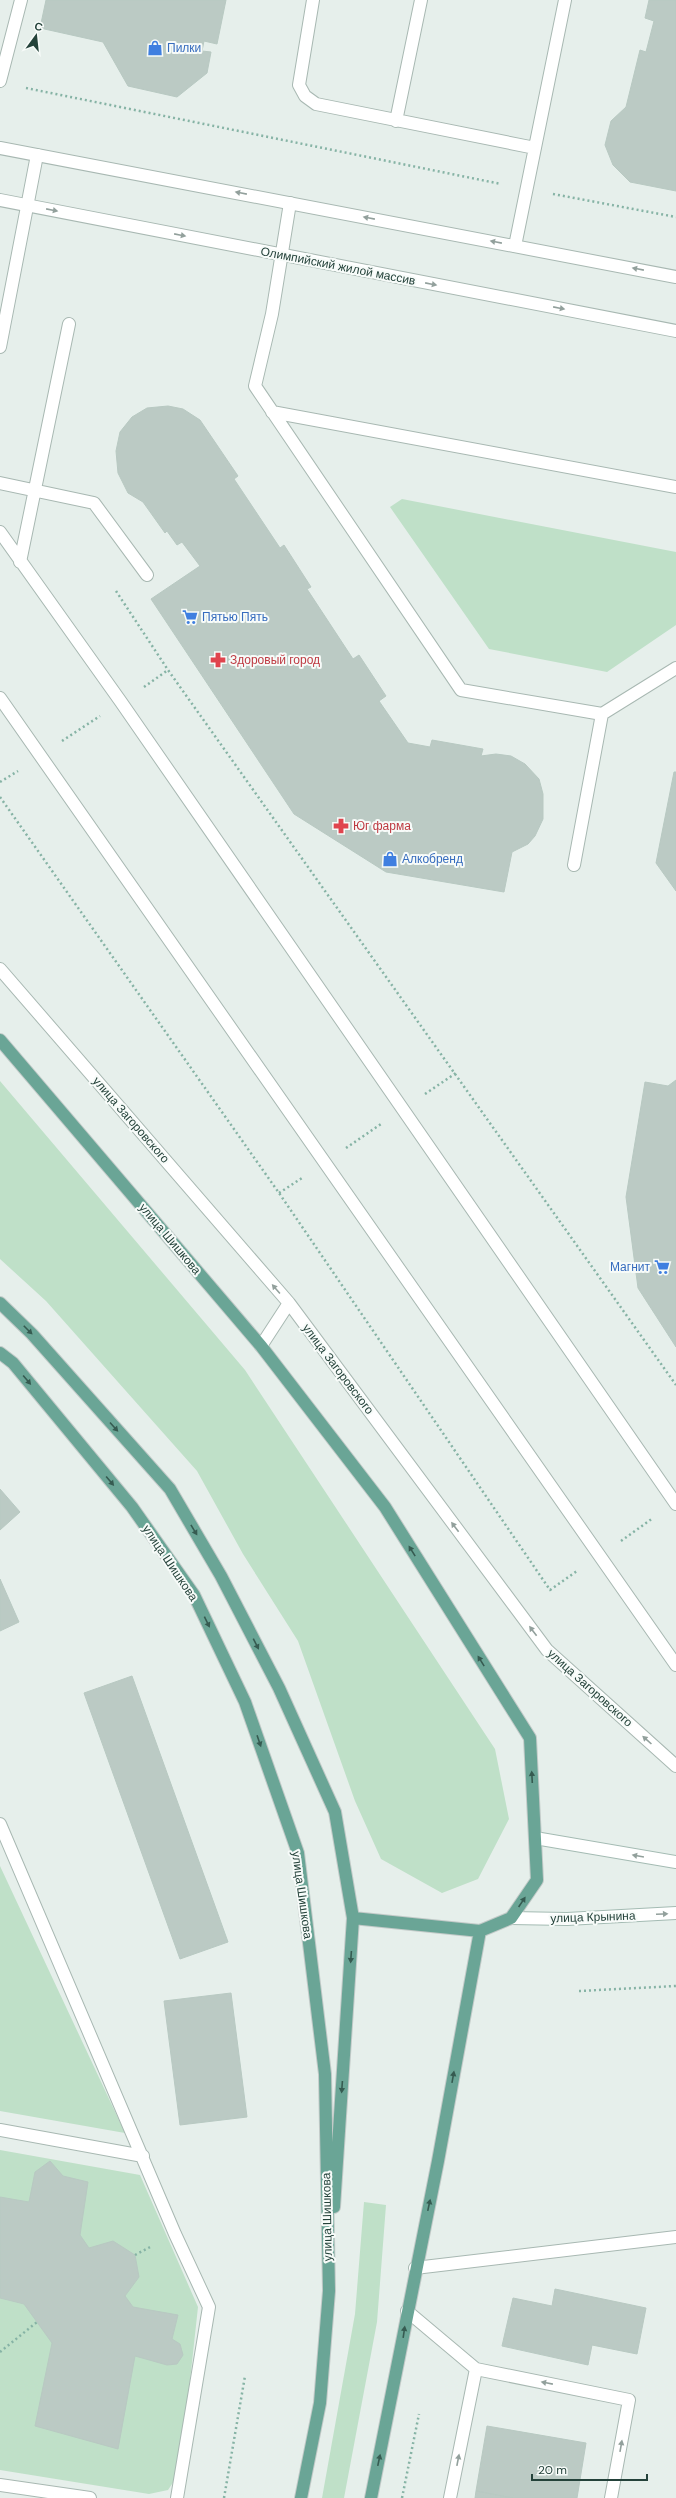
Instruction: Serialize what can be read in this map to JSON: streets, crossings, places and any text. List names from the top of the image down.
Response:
{
  "streets": {
    "main road": ["улица Шишкова"],
    "street": ["Олимпийский жилой массив", "улица Загоровского", "улица Крынина"]
  },
  "crossings": [
    ["улица Шишкова", "улица Крынина"]
  ],
  "places": {
    "shop": ["Пилки", "Алкобренд"],
    "supermarket": ["Пятью Пять", "Магнит"],
    "pharmacy": ["Здоровый город", "Юг фарма"]
  },
  "scale_bar": "20 m",
  "north": "top"
}
